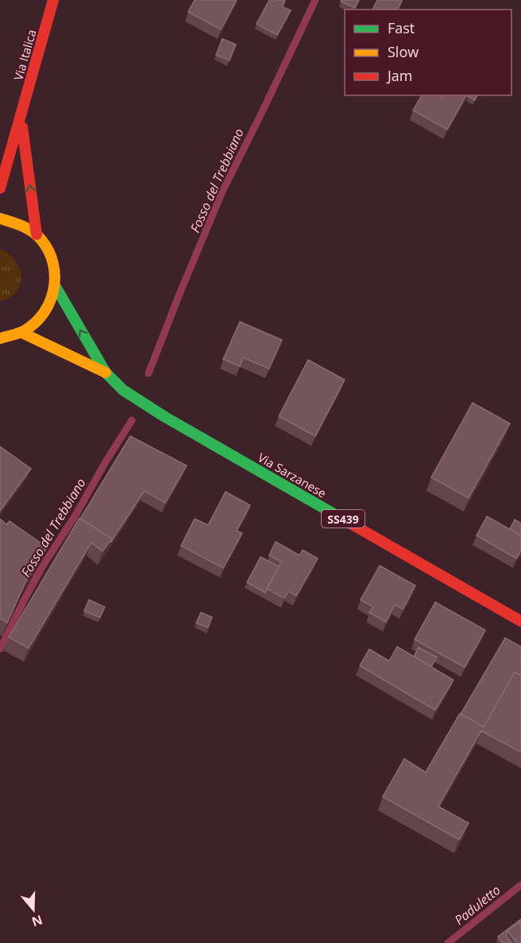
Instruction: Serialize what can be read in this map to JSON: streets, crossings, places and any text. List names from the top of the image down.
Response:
{
  "streets": {
    "main road": ["Via Italica", "Via Sarzanese", "SS439"]
  },
  "crossings": [
    ["Via Italica", "SS439"],
    ["Via Sarzanese", "SS439"]
  ],
  "water": ["Fosso del Trebbiano", "Paduletto"],
  "legend": ["Fast", "Slow", "Jam"],
  "north": "bottom"
}
